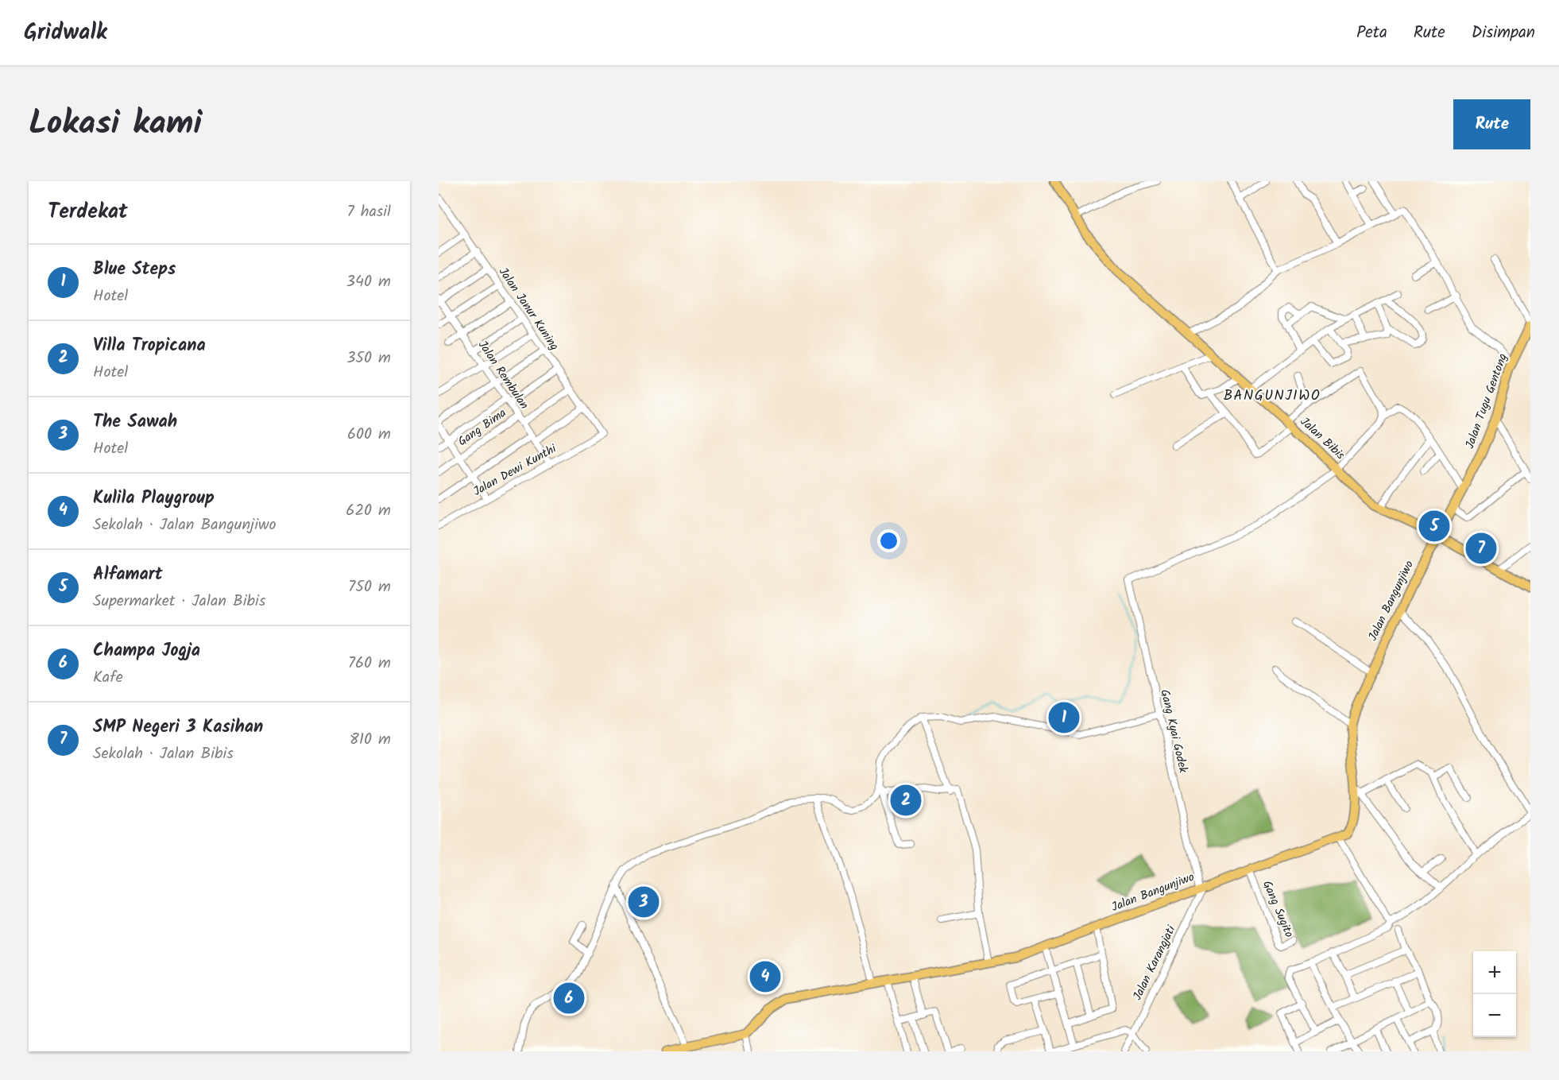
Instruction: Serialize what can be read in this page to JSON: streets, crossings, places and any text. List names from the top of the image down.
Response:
{
  "streets": {
    "main road": ["Jalan Tugu Gentong", "Jalan Bibis", "Jalan Bangunjiwo"],
    "street": [
      "Jalan Janur Kuning",
      "Jalan Rembulan",
      "Gang Bima",
      "Jalan Dewi Kunthi",
      "Gang Kyai Godek",
      "Gang Sugito",
      "Jalan Karangjati"
    ]
  },
  "crossings": [
    ["Jalan Janur Kuning", "Jalan Dewi Kunthi"],
    ["Jalan Rembulan", "Gang Bima"],
    ["Jalan Rembulan", "Jalan Dewi Kunthi"],
    ["Jalan Tugu Gentong", "Jalan Bibis"],
    ["Jalan Tugu Gentong", "Jalan Bangunjiwo"],
    ["Jalan Bibis", "Jalan Bangunjiwo"],
    ["Jalan Bibis", "Gang Kyai Godek"],
    ["Jalan Bangunjiwo", "Gang Kyai Godek"],
    ["Jalan Bangunjiwo", "Gang Sugito"],
    ["Jalan Bangunjiwo", "Jalan Karangjati"],
    ["Gang Kyai Godek", "Jalan Karangjati"]
  ],
  "districts": ["BANGUNJIWO"],
  "page": {
    "header": "Gridwalk",
    "nav": ["Peta", "Rute", "Disimpan"],
    "title": "Lokasi kami",
    "buttons": "Rute",
    "heading": ["Terdekat", "7 hasil"],
    "list": [
      {
        "mark": "1",
        "name": "Blue Steps",
        "note": "Hotel",
        "value": "340 m"
      },
      {
        "mark": "2",
        "name": "Villa Tropicana",
        "note": "Hotel",
        "value": "350 m"
      },
      {
        "mark": "3",
        "name": "The Sawah",
        "note": "Hotel",
        "value": "600 m"
      },
      {
        "mark": "4",
        "name": "Kulila Playgroup",
        "note": "Sekolah · Jalan Bangunjiwo",
        "value": "620 m"
      },
      {
        "mark": "5",
        "name": "Alfamart",
        "note": "Supermarket · Jalan Bibis",
        "value": "750 m"
      },
      {
        "mark": "6",
        "name": "Champa Jogja",
        "note": "Kafe",
        "value": "760 m"
      },
      {
        "mark": "7",
        "name": "SMP Negeri 3 Kasihan",
        "note": "Sekolah · Jalan Bibis",
        "value": "810 m"
      }
    ],
    "pins": [
      "5",
      "7",
      "1",
      "2",
      "3",
      "4",
      "6"
    ],
    "map_buttons": ["+", "−"]
  }
}
